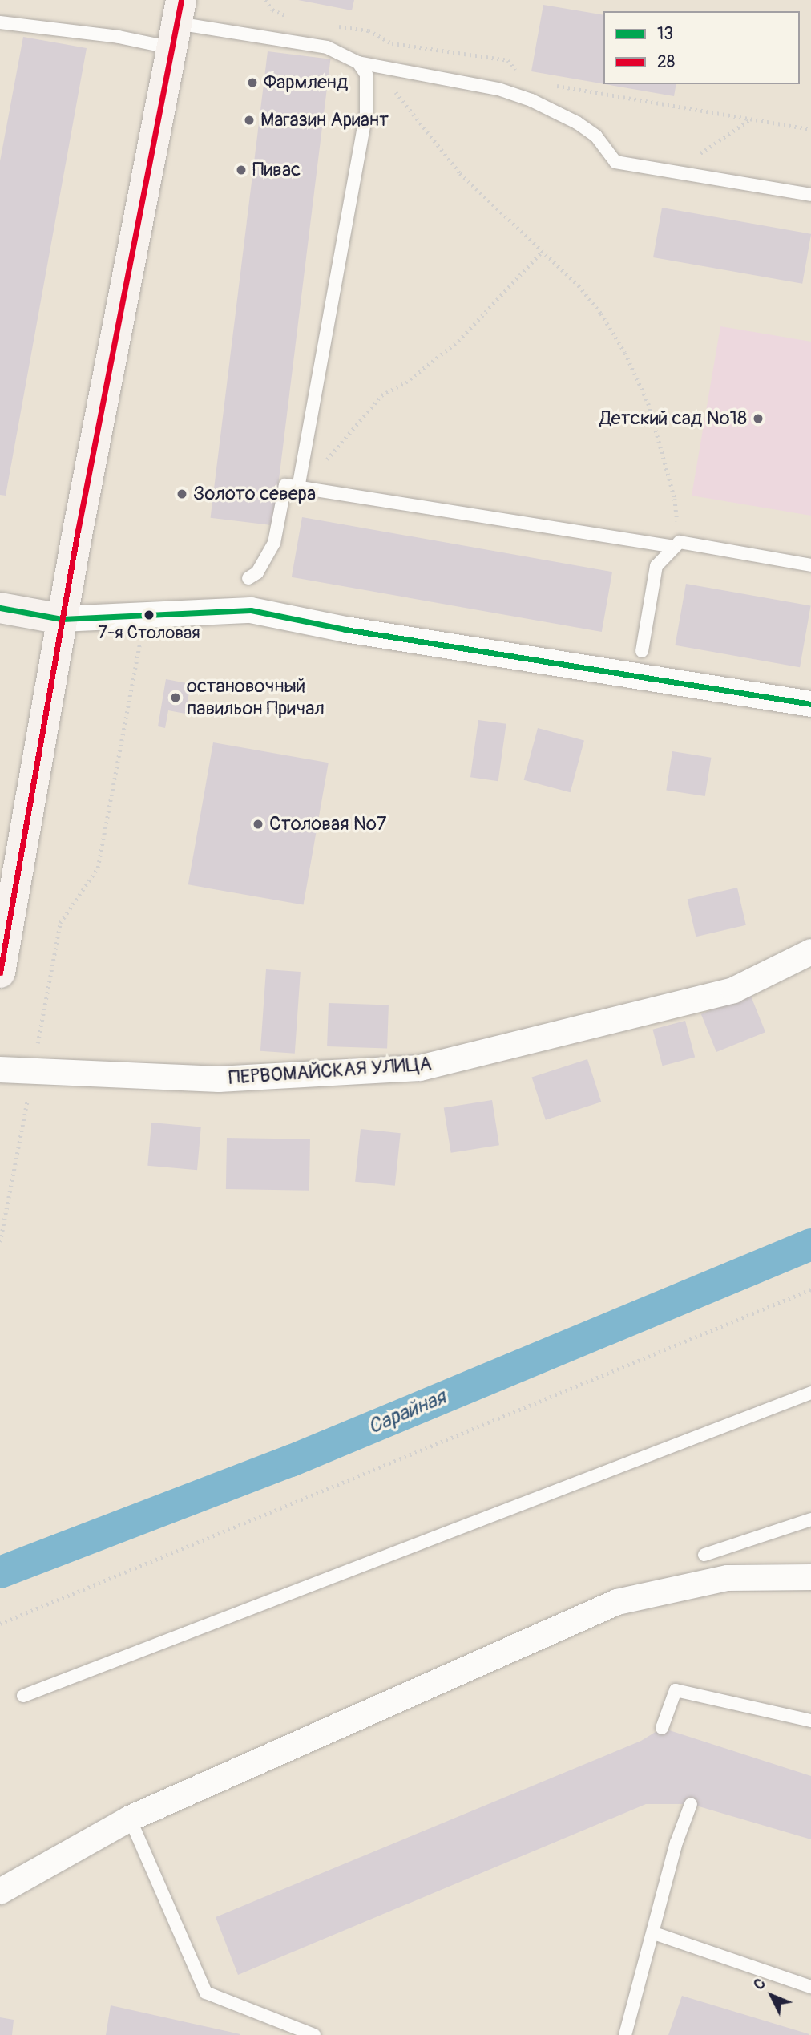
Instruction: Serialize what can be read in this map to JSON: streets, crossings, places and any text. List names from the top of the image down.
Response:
{
  "streets": {
    "street": ["ПЕРВОМАЙСКАЯ УЛИЦА"]
  },
  "water": ["Сарайная"],
  "places": [
    "Фармленд",
    "Магазин Ариант",
    "Пивас",
    "Детский сад №18",
    "Золото севера",
    "7-я Столовая",
    "остановочный павильон Причал",
    "Столовая №7"
  ],
  "lines": ["transit line 28", "transit line 13"],
  "legend": ["13", "28"],
  "north": "top left"
}
